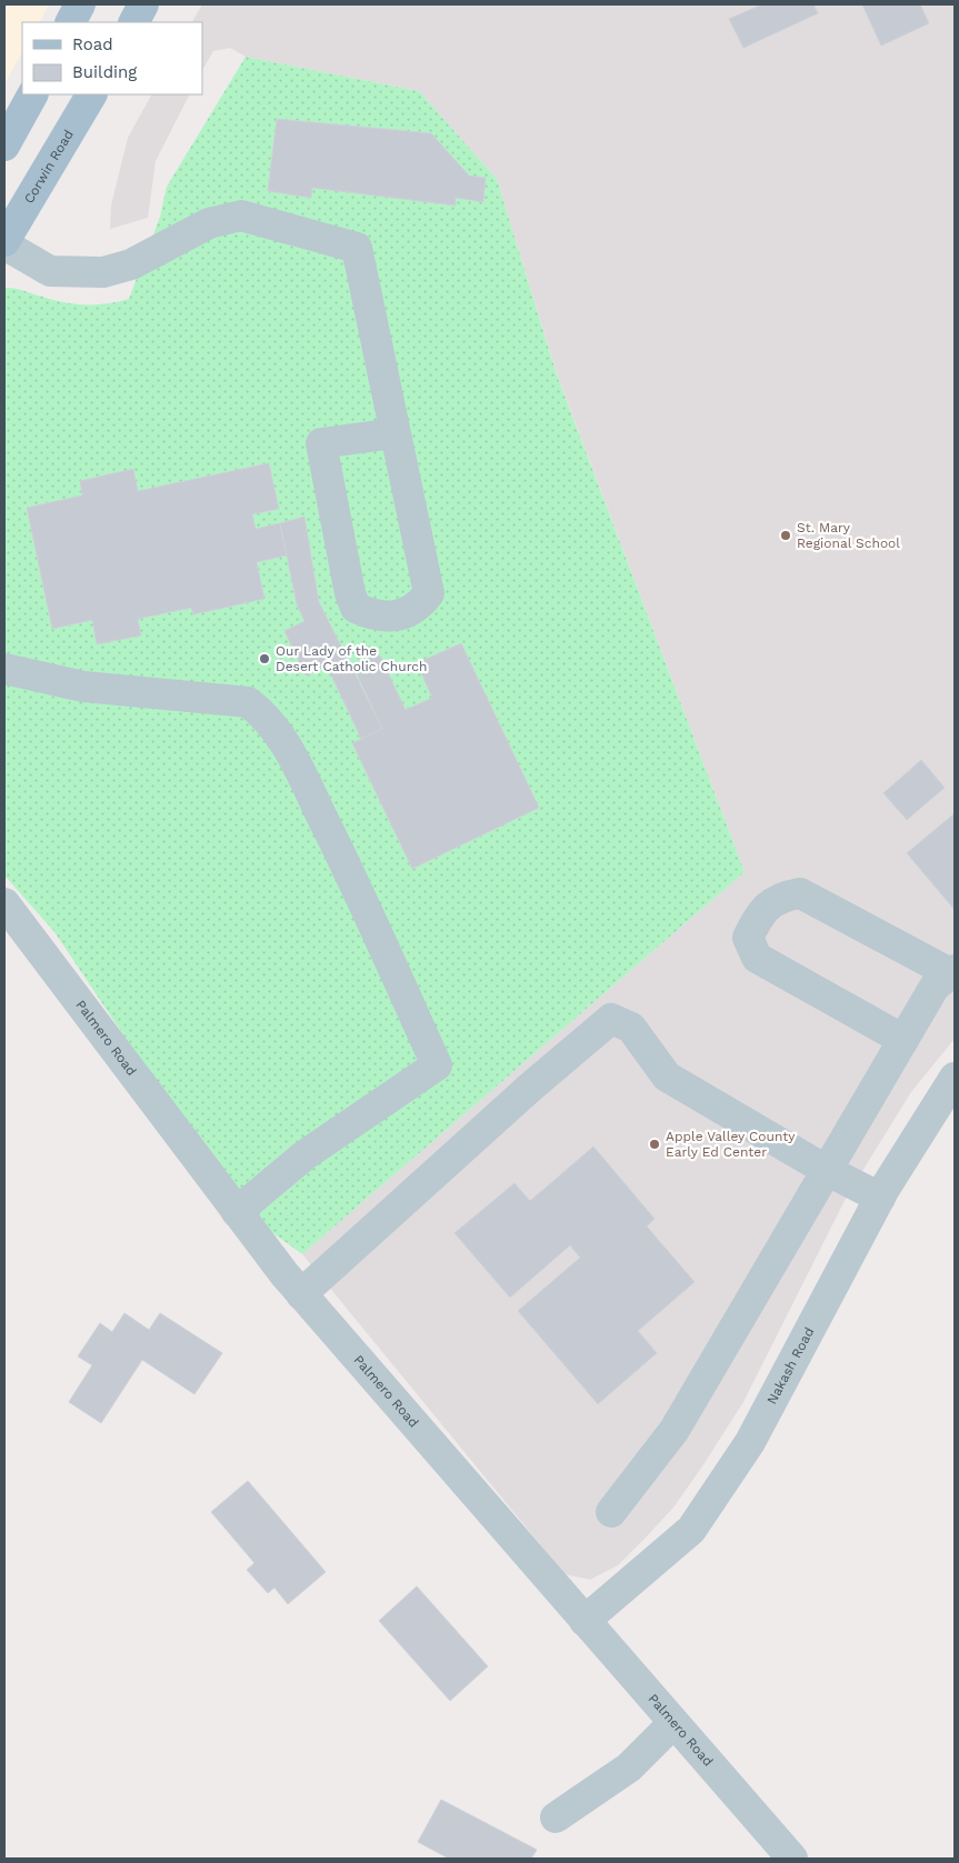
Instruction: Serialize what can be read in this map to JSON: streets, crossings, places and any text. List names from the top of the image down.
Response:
{
  "streets": {
    "main road": ["Corwin Road"],
    "street": ["Palmero Road", "Nakash Road"]
  },
  "crossings": [
    ["Palmero Road", "Nakash Road"]
  ],
  "places": ["St. Mary Regional School", "Our Lady of the Desert Catholic Church", "Apple Valley County Early Ed Center"],
  "legend": ["Road", "Building"]
}
